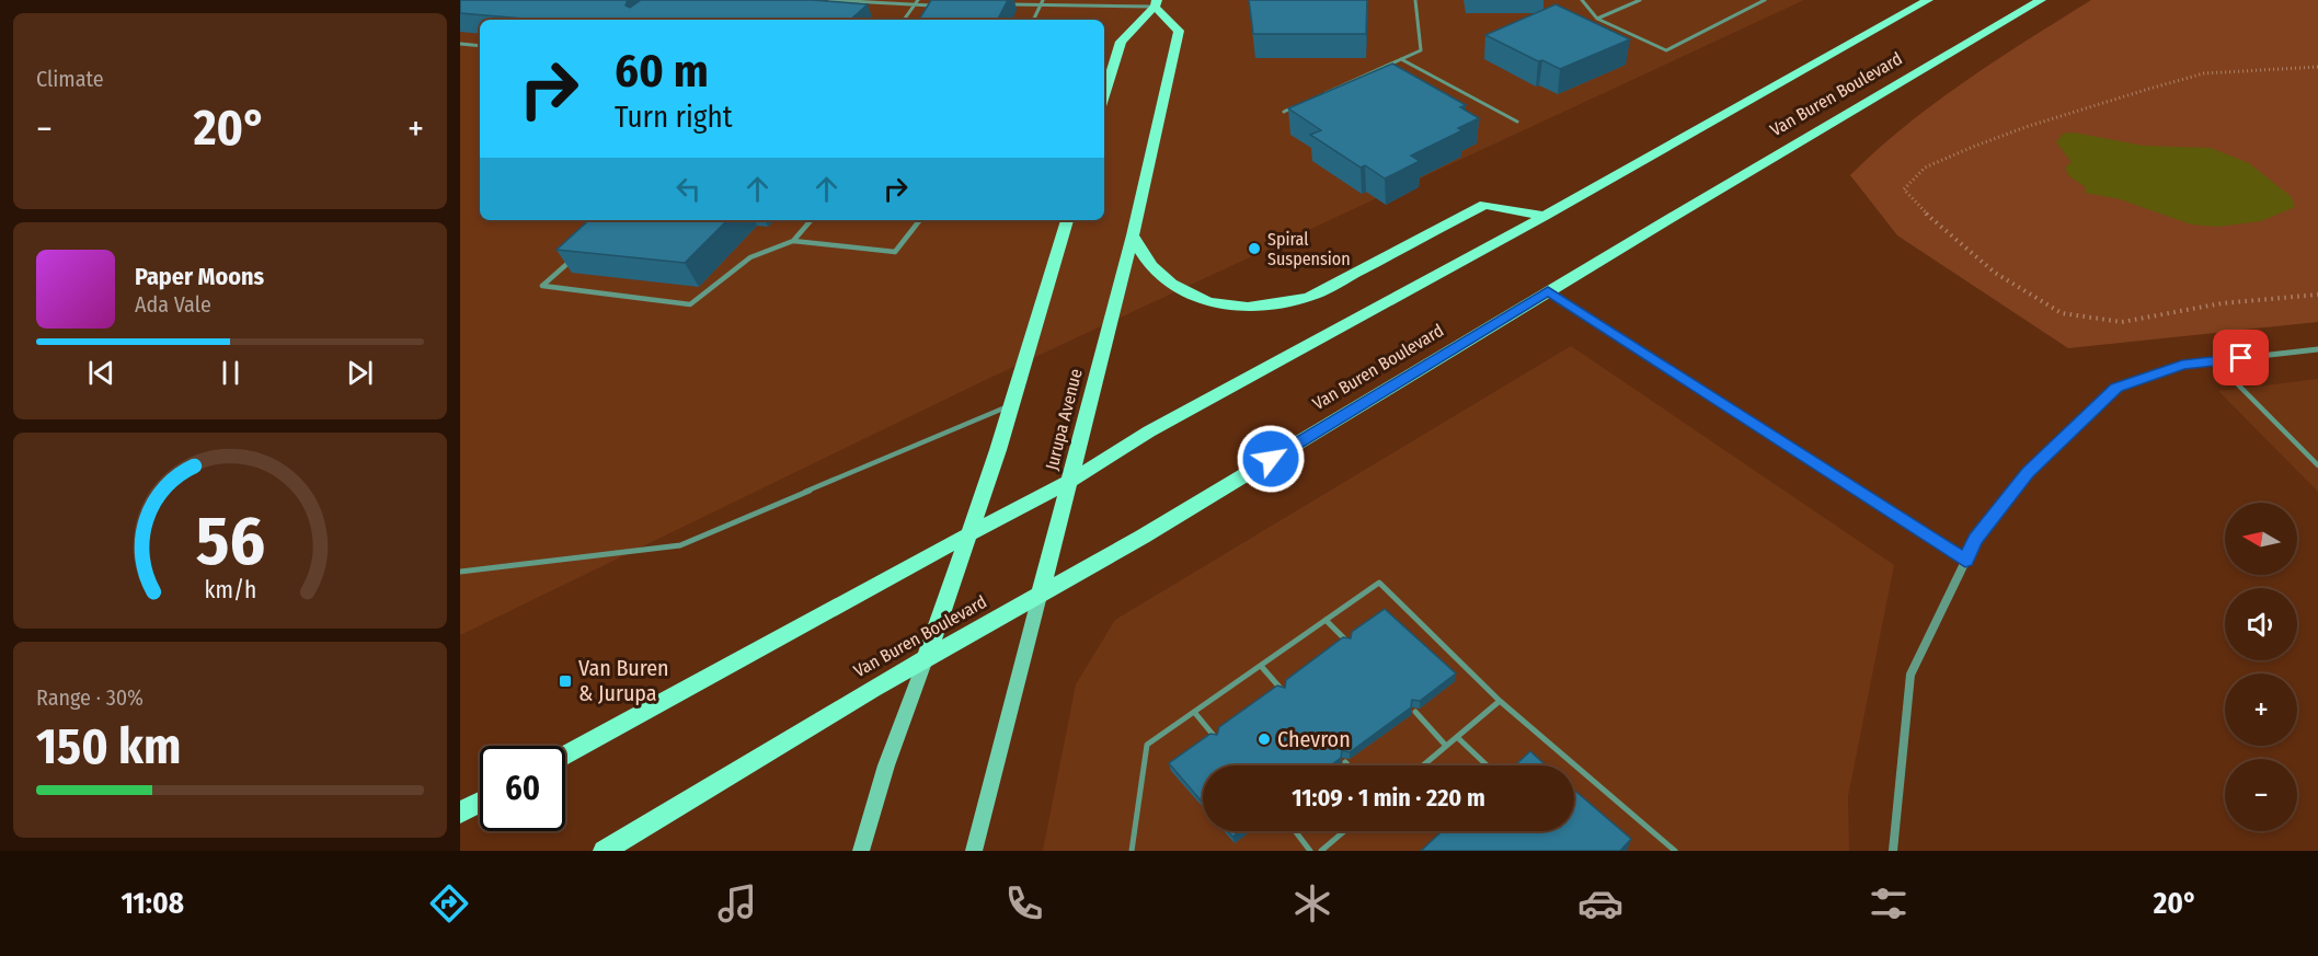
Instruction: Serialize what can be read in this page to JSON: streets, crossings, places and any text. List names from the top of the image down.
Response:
{
  "streets": {
    "main road": ["Van Buren Boulevard", "Jurupa Avenue"]
  },
  "crossings": [
    ["Van Buren Boulevard", "Jurupa Avenue"]
  ],
  "places": {
    "other": ["Spiral Suspension", "Chevron"],
    "transit": ["Van Buren & Jurupa"]
  },
  "north": "left",
  "page": {
    "tile": [
      "Climate",
      ["Range · 30%", "150 km"]
    ],
    "turn": ["60 m", "Turn right"],
    "heat": ["−", "20°", "+"],
    "song": ["Paper Moons", "Ada Vale"],
    "map_buttons": ["+", "−"],
    "limit": "60",
    "trip": "11:09 · 1 min · 220 m",
    "tabs": ["11:08", "20°"],
    "gauge": ["56", "km/h"]
  }
}
